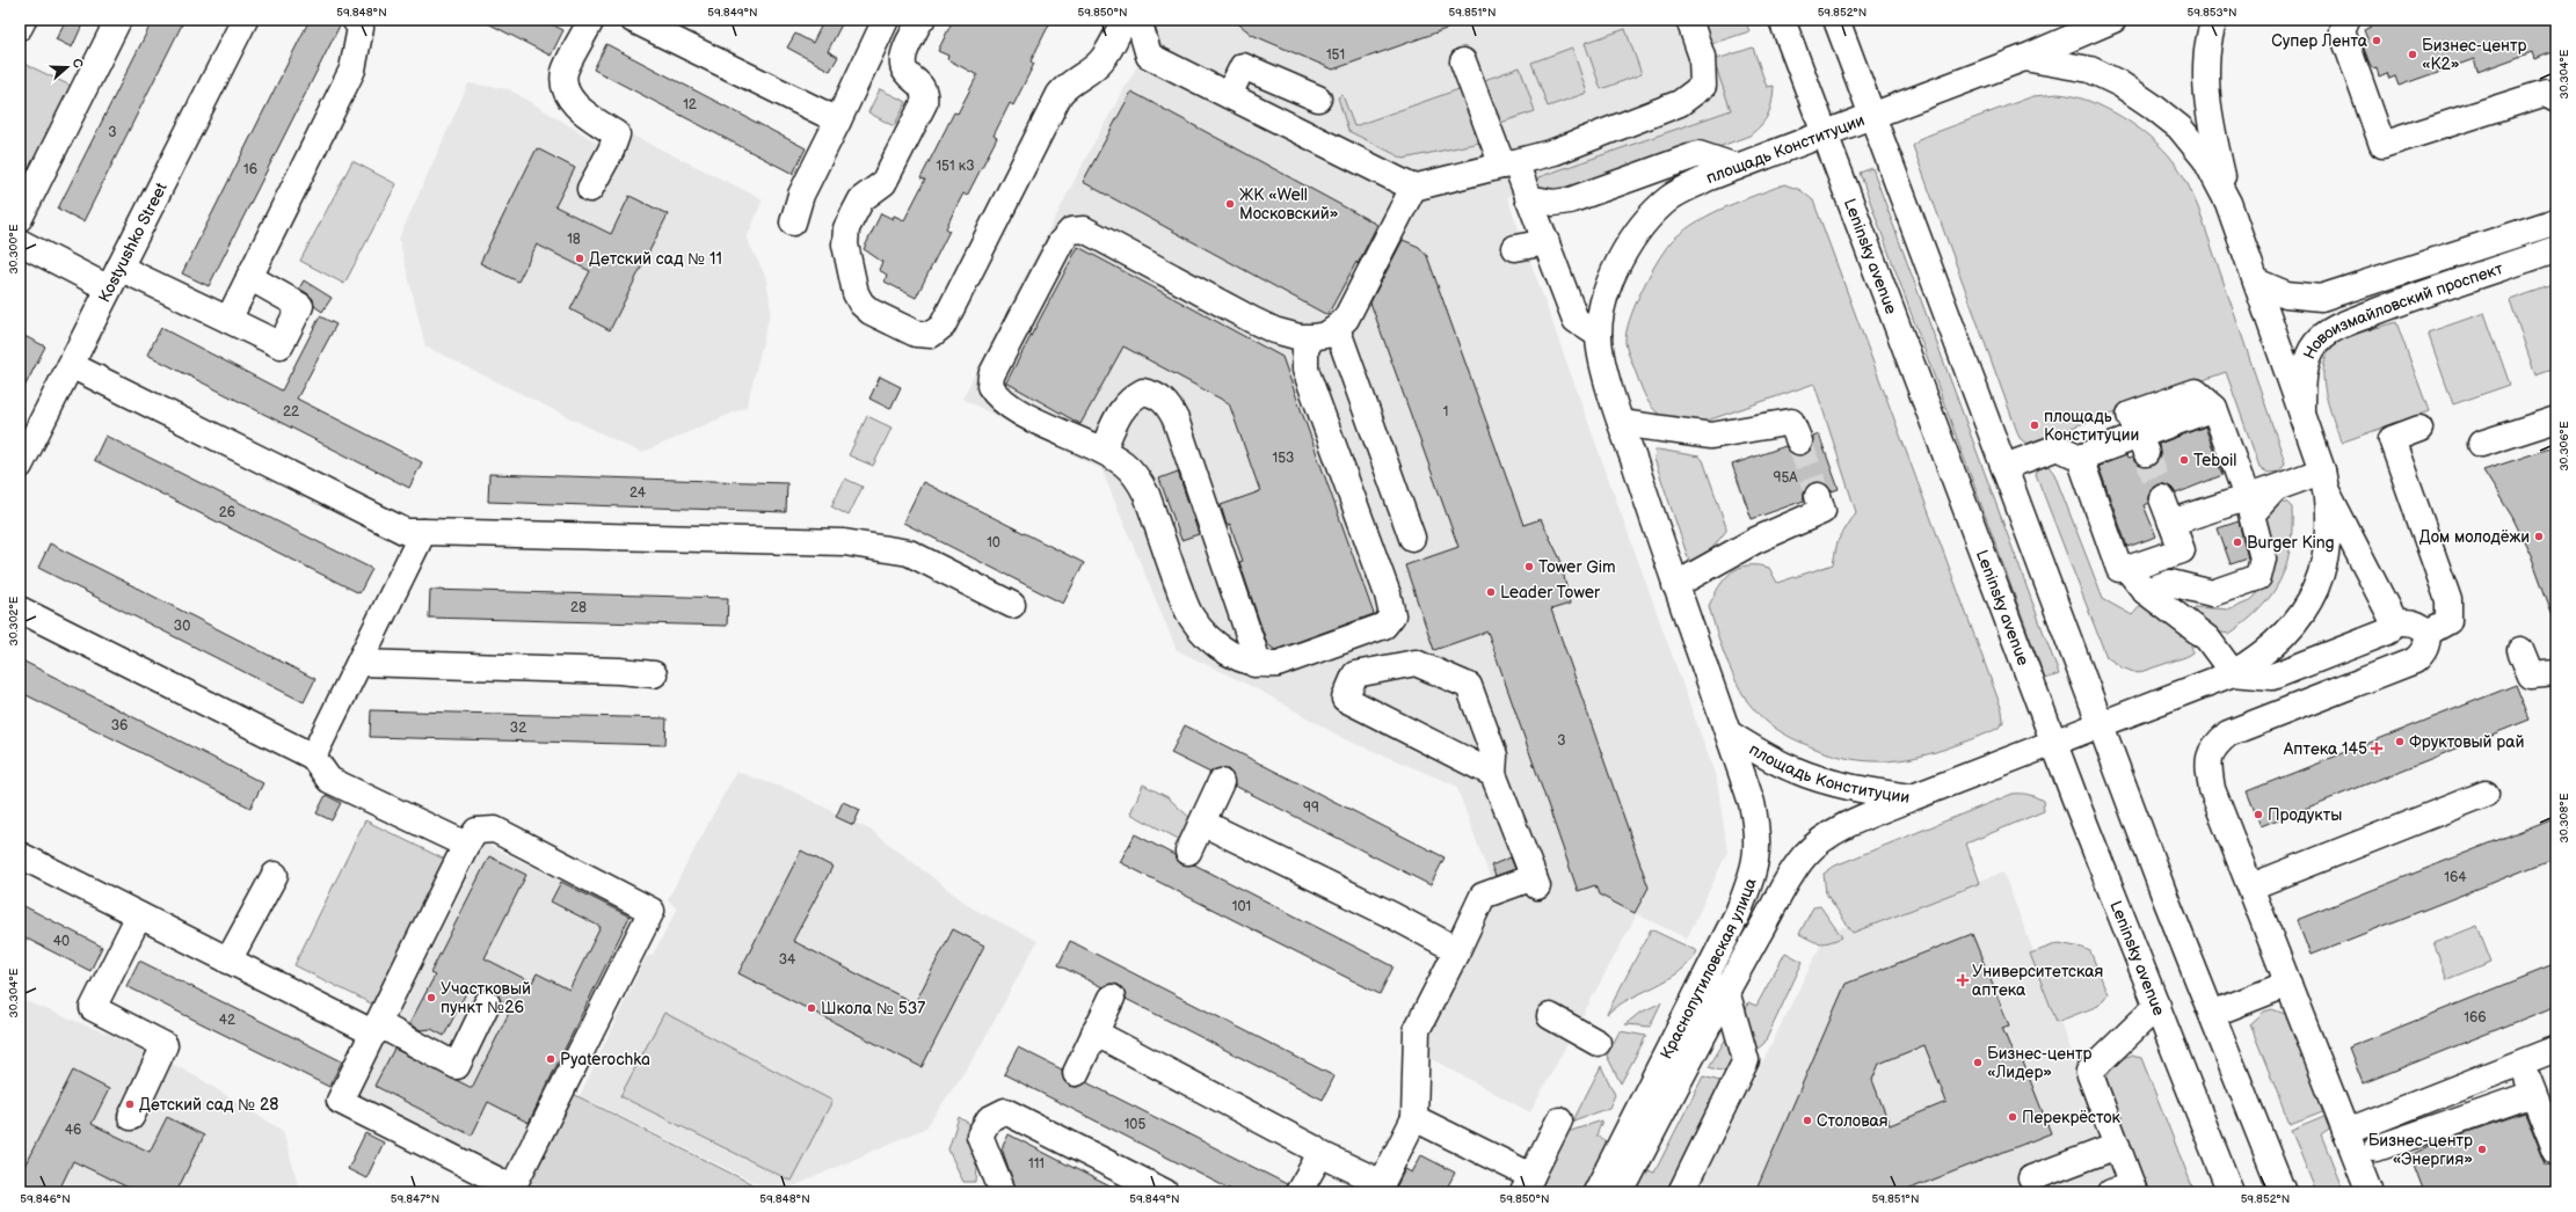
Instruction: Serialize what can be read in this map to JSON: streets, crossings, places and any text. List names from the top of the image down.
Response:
{
  "streets": {
    "main road": [
      "площадь Конституции",
      "Kostyushko Street",
      "Leninsky avenue",
      "Новоизмайловский проспект",
      "Краснопутиловская улица"
    ]
  },
  "crossings": [
    ["площадь Конституции", "Leninsky avenue"],
    ["площадь Конституции", "Новоизмайловский проспект"],
    ["площадь Конституции", "Краснопутиловская улица"]
  ],
  "places": {
    "other": [
      "Супер Лента",
      "Бизнес-центр «К2»",
      "ЖК «Well Московский»",
      "Детский сад № 11",
      "площадь Конституции",
      "Teboil",
      "Дом молодёжи",
      "Burger King",
      "Tower Gim",
      "Leader Tower",
      "Фруктовый рай",
      "Продукты",
      "Участковый пункт №26",
      "Школа № 537",
      "Pyaterochka",
      "Бизнес-центр «Лидер»",
      "Детский сад № 28",
      "Перекрёсток",
      "Столовая",
      "Бизнес-центр «Энергия»"
    ],
    "health": ["Аптека 145", "Университетская аптека"]
  },
  "house_numbers": [
    "151",
    "12",
    "3",
    "151 к3",
    "16",
    "18",
    "22",
    "1",
    "153",
    "95А",
    "24",
    "26",
    "10",
    "28",
    "30",
    "36",
    "32",
    "3",
    "99",
    "164",
    "101",
    "40",
    "34",
    "166",
    "42",
    "105",
    "46",
    "111"
  ],
  "north": "right",
  "coordinates": [
    "59.848°N",
    "59.849°N",
    "59.850°N",
    "59.851°N",
    "59.852°N",
    "59.853°N",
    "30.304°E",
    "30.300°E",
    "30.306°E",
    "30.302°E",
    "30.308°E",
    "59.846°N",
    "59.847°N"
  ]
}
